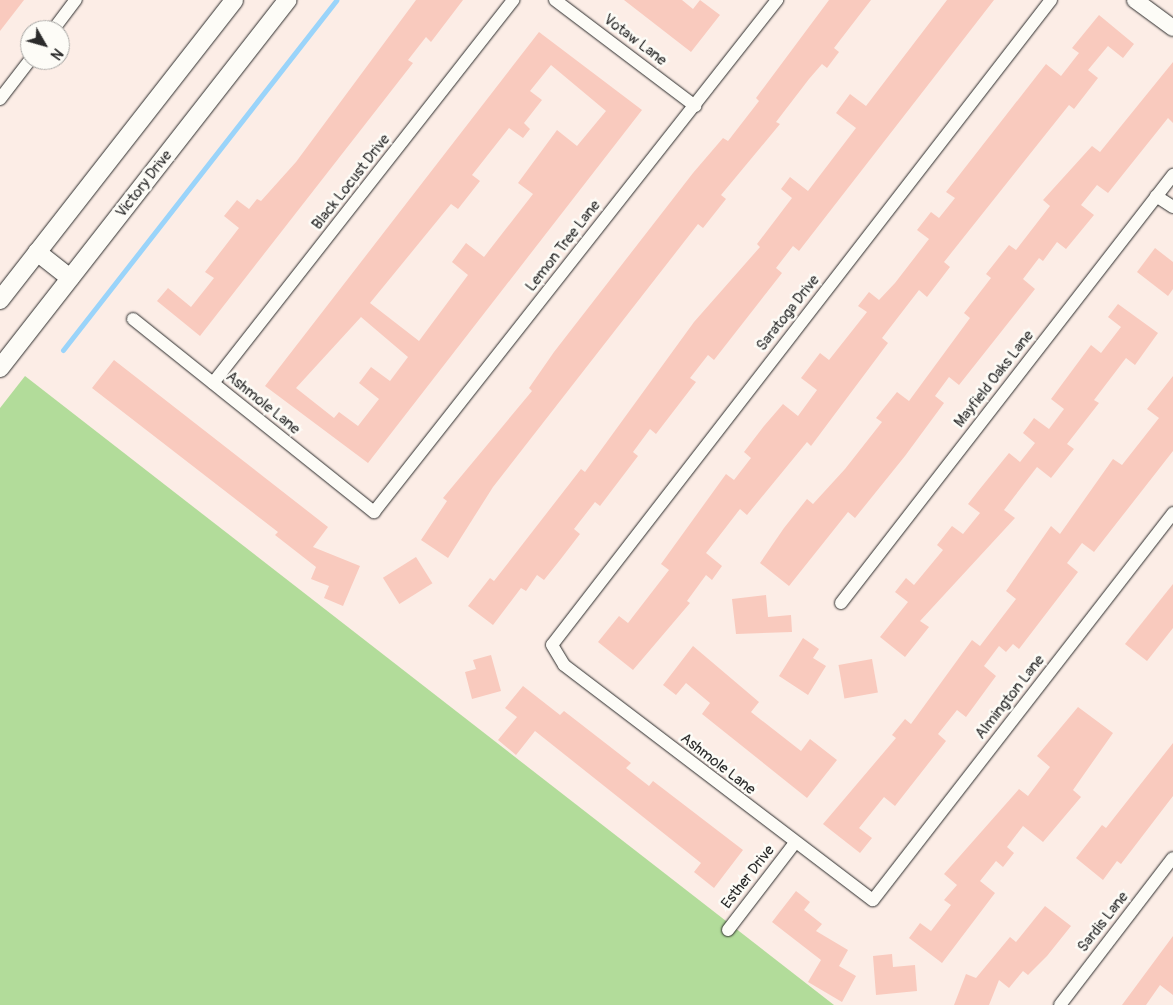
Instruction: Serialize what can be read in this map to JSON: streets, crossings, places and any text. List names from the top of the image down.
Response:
{
  "streets": {
    "main road": ["Victory Drive"],
    "street": [
      "Votaw Lane",
      "Black Locust Drive",
      "Lemon Tree Lane",
      "Saratoga Drive",
      "Mayfield Oaks Lane",
      "Ashmole Lane",
      "Almington Lane",
      "Esther Drive",
      "Sardis Lane"
    ]
  },
  "crossings": [
    ["Votaw Lane", "Lemon Tree Lane"],
    ["Black Locust Drive", "Ashmole Lane"],
    ["Lemon Tree Lane", "Ashmole Lane"],
    ["Saratoga Drive", "Ashmole Lane"],
    ["Ashmole Lane", "Almington Lane"],
    ["Ashmole Lane", "Esther Drive"]
  ],
  "north": "bottom right"
}
